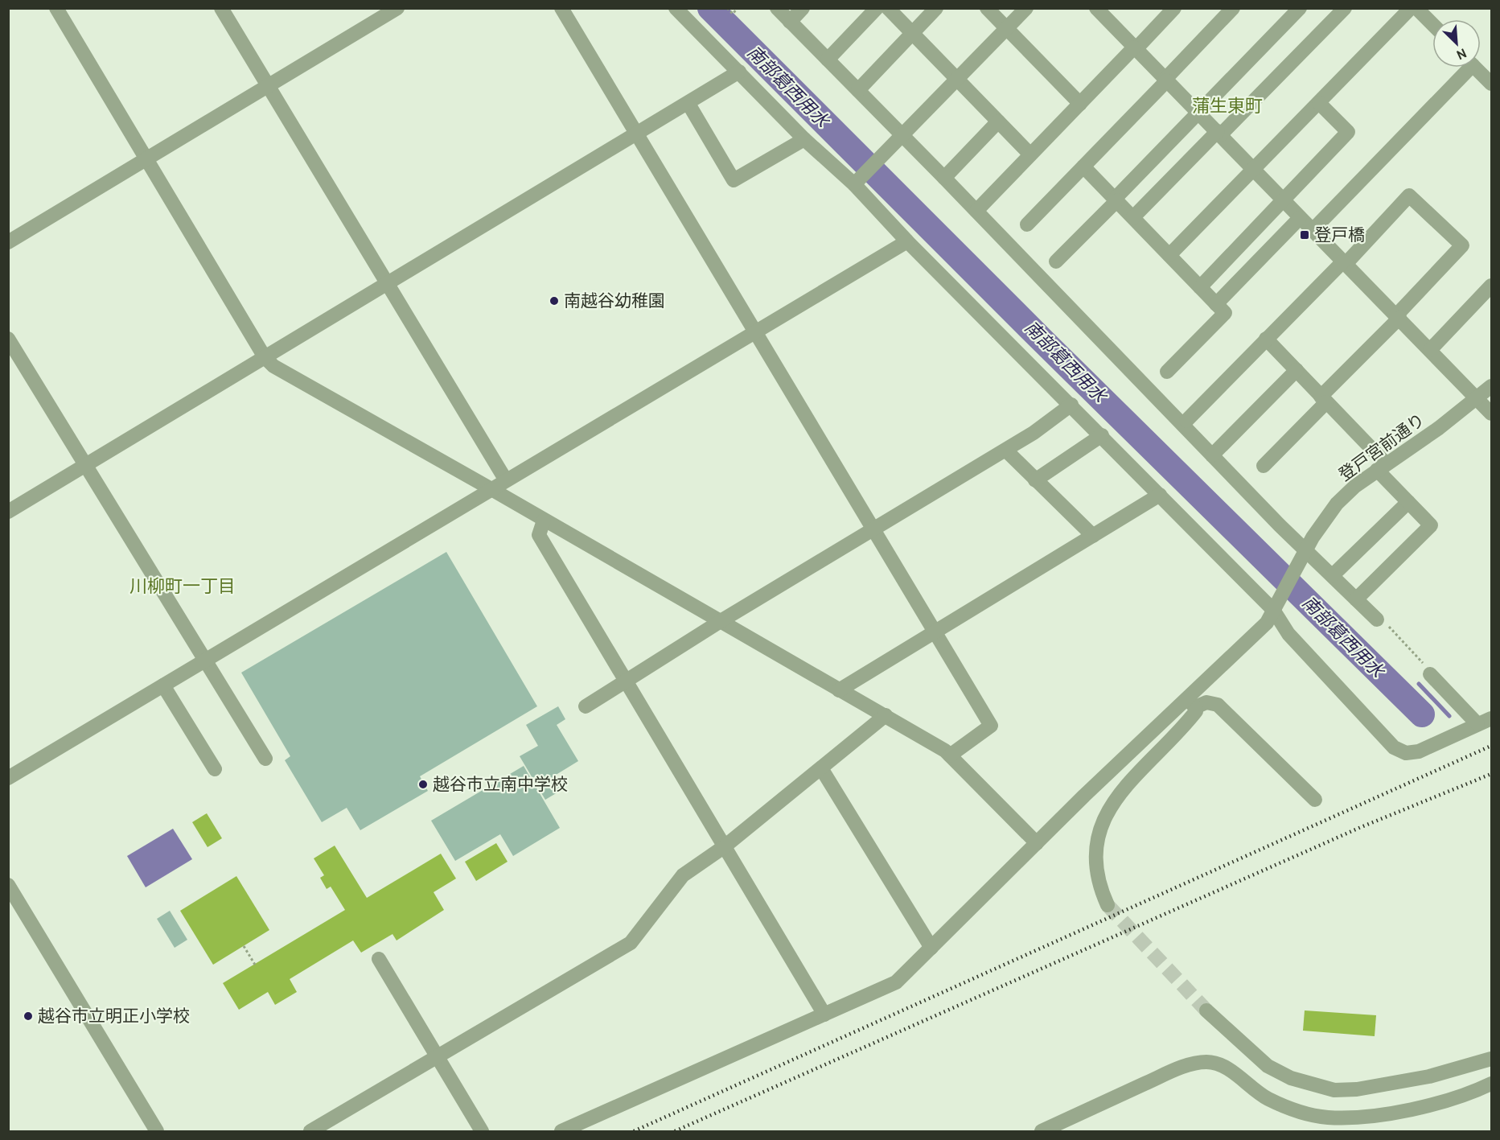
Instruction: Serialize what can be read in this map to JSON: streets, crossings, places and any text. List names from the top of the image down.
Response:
{
  "streets": {
    "street": ["登戸宮前通り"]
  },
  "districts": ["蒲生東町", "川柳町一丁目"],
  "water": ["南部葛西用水"],
  "places": {
    "transit": ["登戸橋"],
    "other": ["南越谷幼稚園", "越谷市立南中学校", "越谷市立明正小学校"]
  },
  "north": "bottom right"
}
